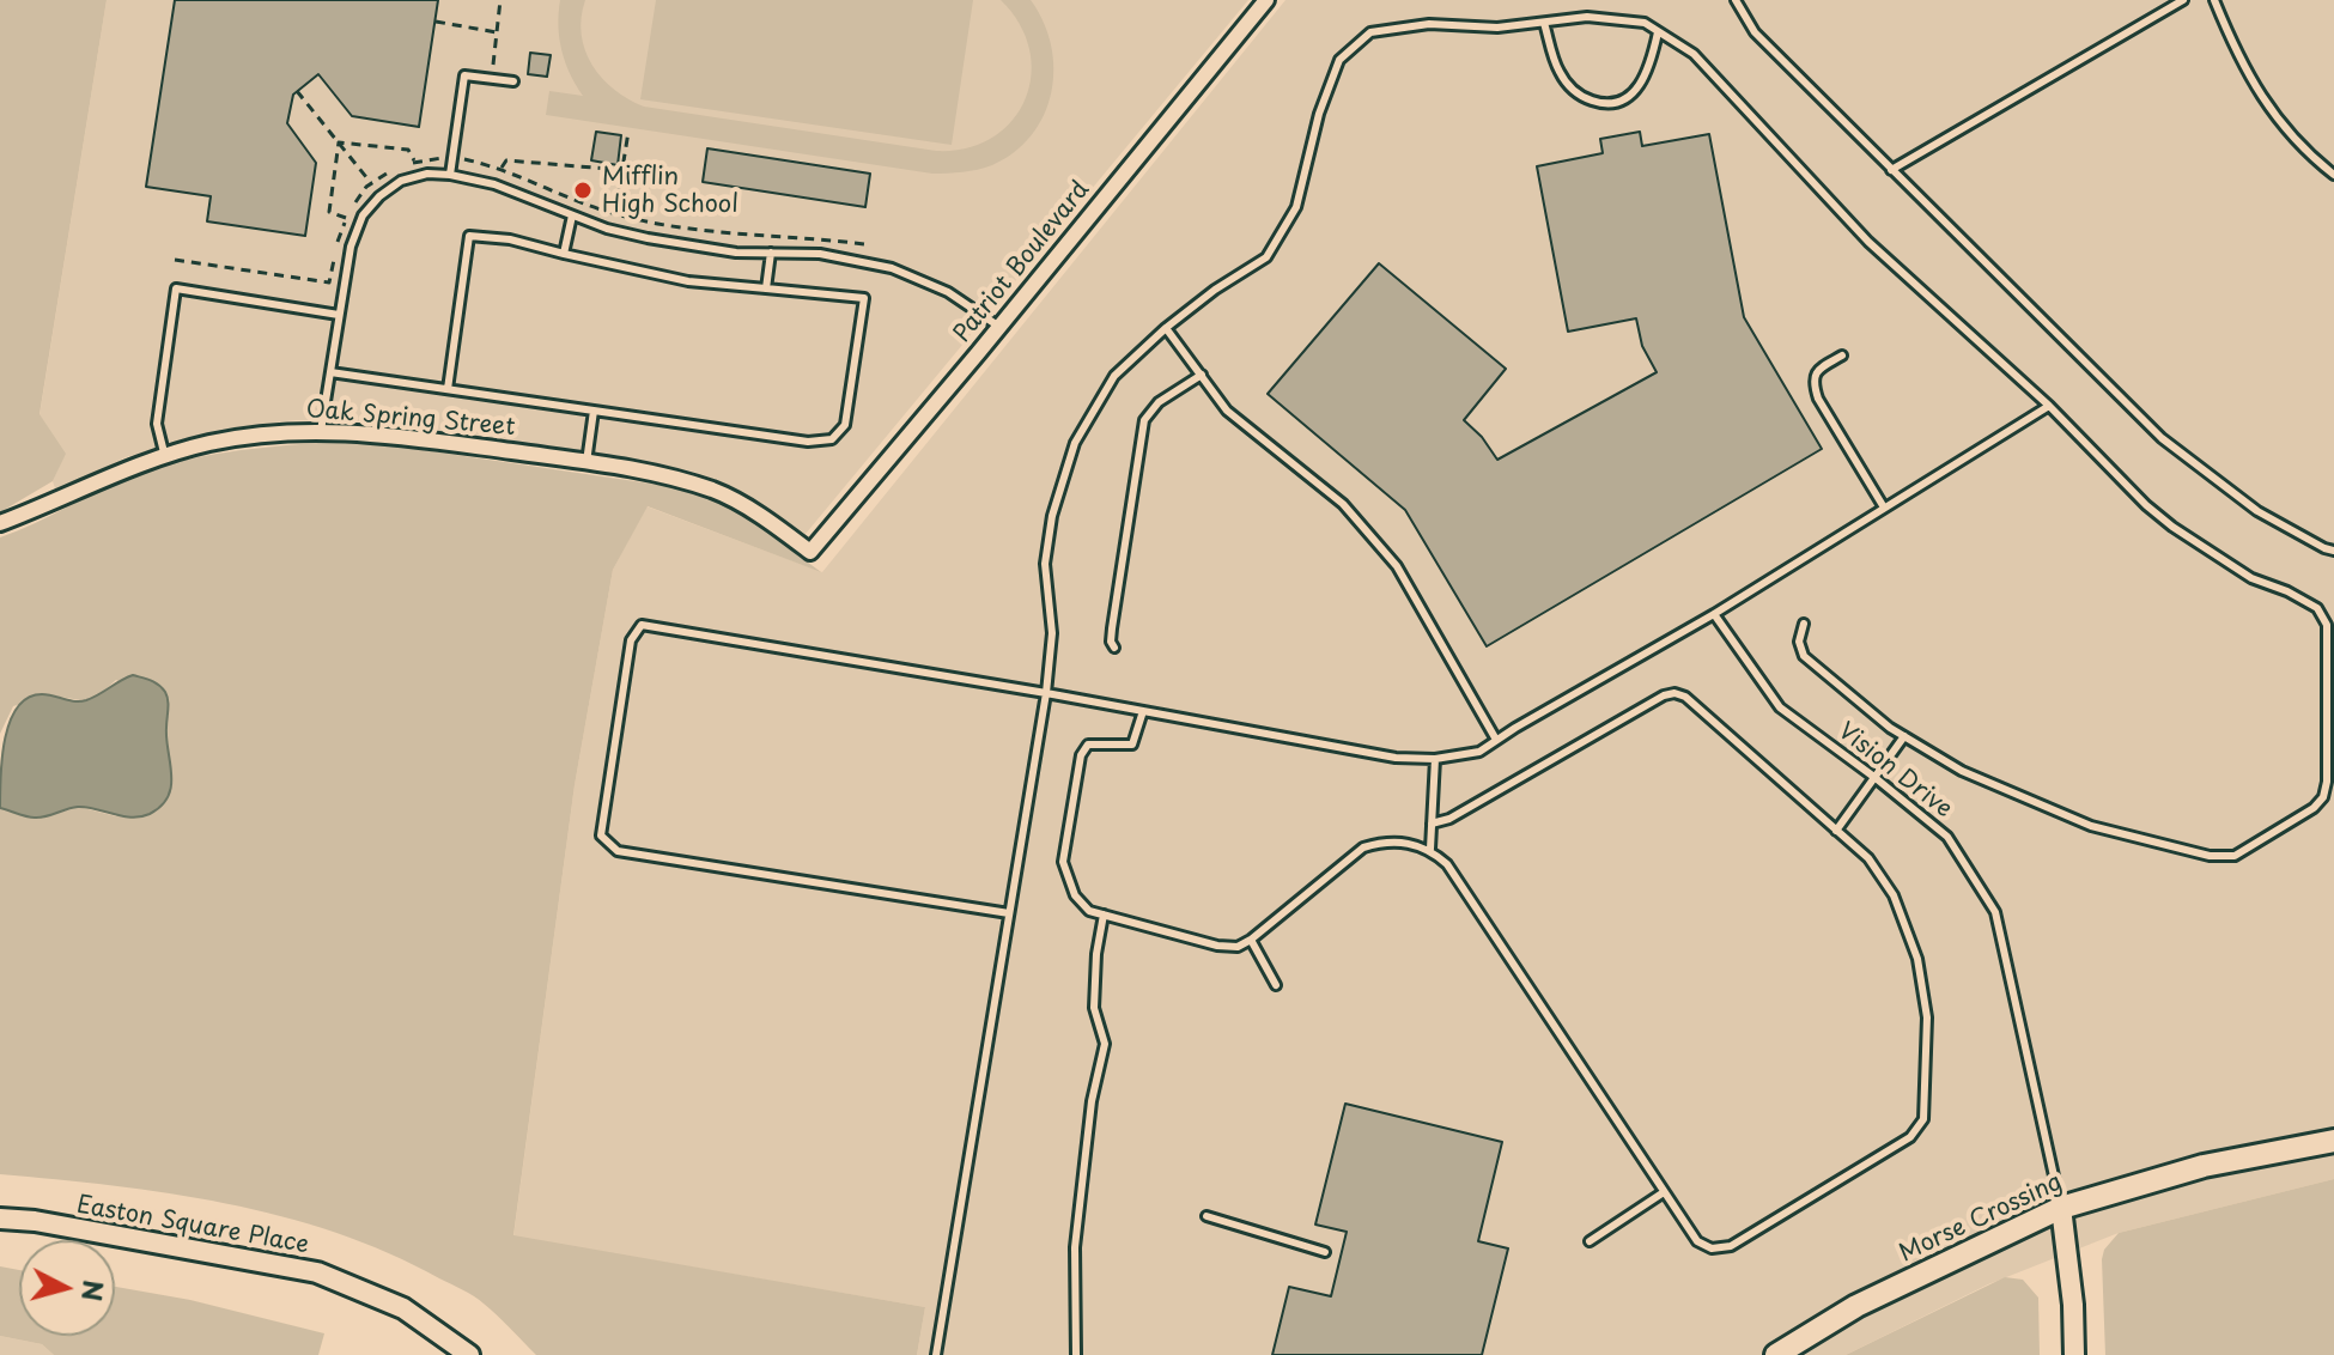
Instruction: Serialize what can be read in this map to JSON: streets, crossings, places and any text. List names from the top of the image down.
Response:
{
  "streets": {
    "main road": ["Morse Crossing"],
    "street": ["Patriot Boulevard", "Oak Spring Street", "Easton Square Place"],
    "lane": ["Vision Drive"]
  },
  "crossings": [
    ["Patriot Boulevard", "Oak Spring Street"],
    ["Vision Drive", "Morse Crossing"]
  ],
  "places": ["Mifflin High School"],
  "north": "right"
}
